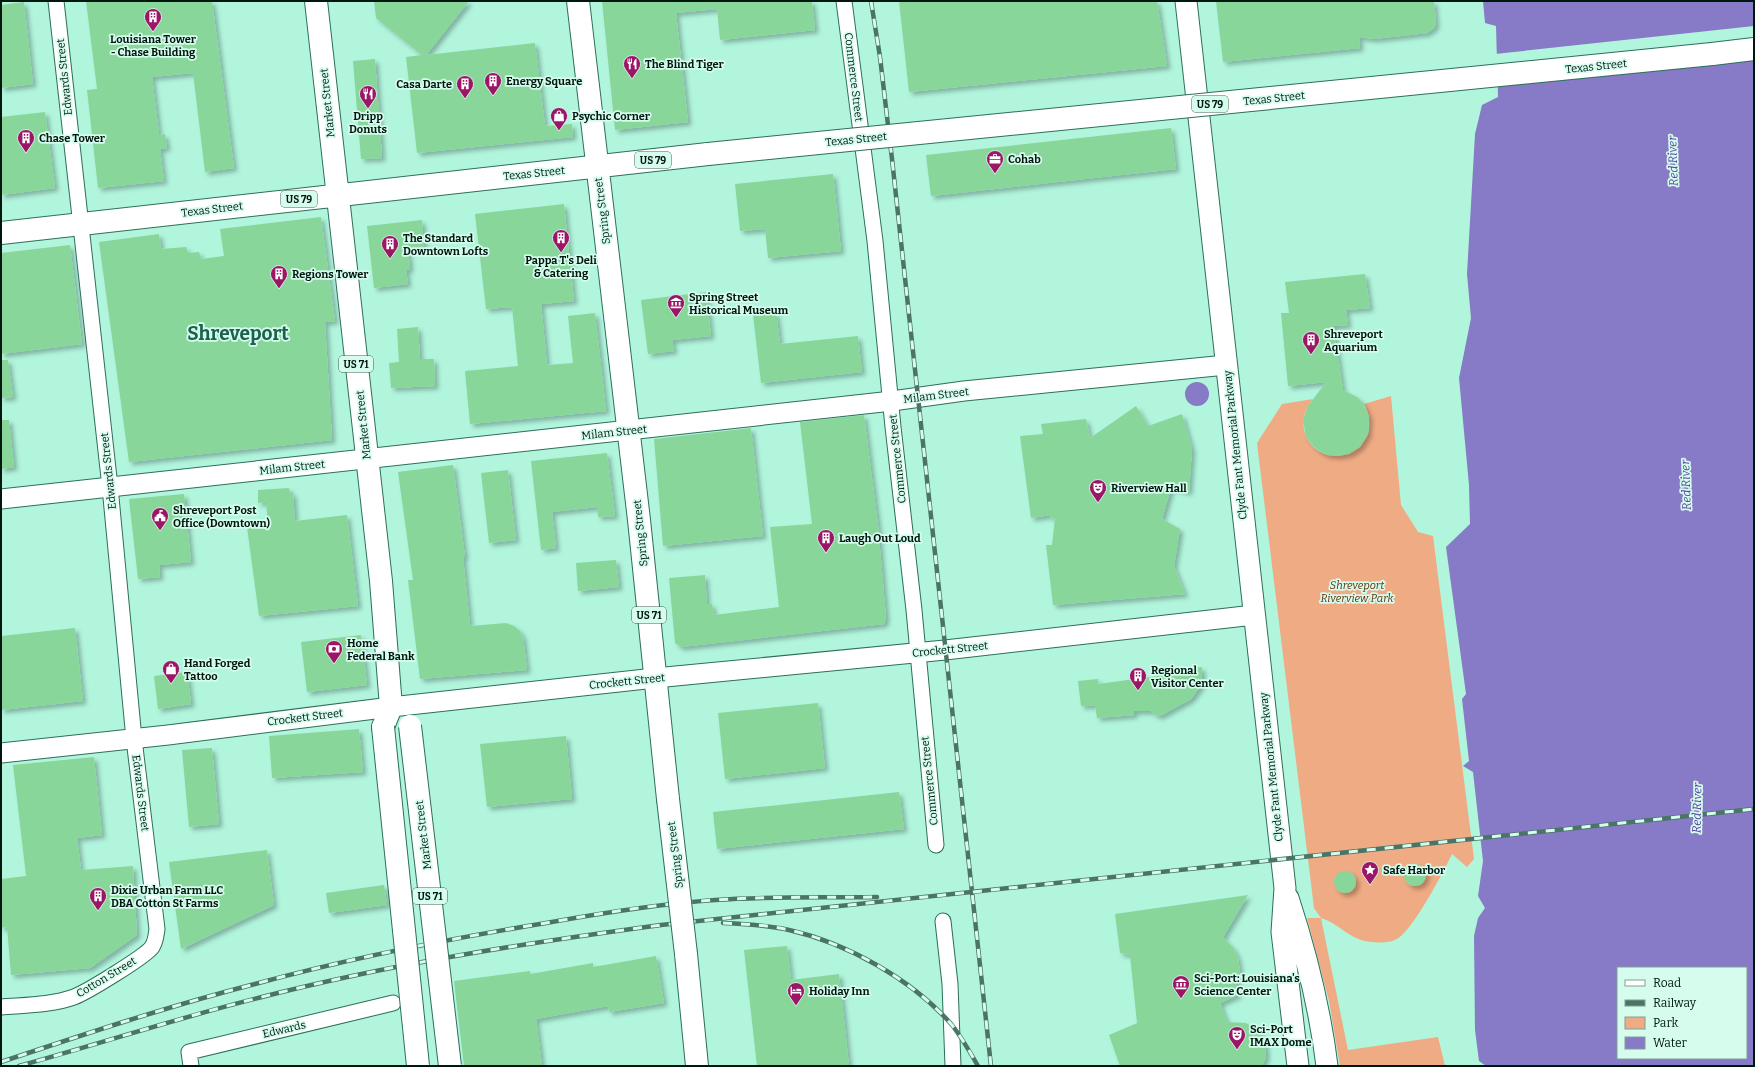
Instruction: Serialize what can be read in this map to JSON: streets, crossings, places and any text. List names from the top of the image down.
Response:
{
  "streets": {
    "main road": [
      "Texas Street",
      "Market Street",
      "US 79",
      "Spring Street",
      "US 71",
      "Clyde Fant Memorial Parkway"
    ],
    "street": [
      "Edwards Street",
      "Commerce Street",
      "Milam Street",
      "Crockett Street",
      "Cotton Street",
      "Edwards"
    ]
  },
  "crossings": [
    ["Texas Street", "Edwards Street"],
    ["Texas Street", "Market Street"],
    ["Texas Street", "Spring Street"],
    ["Edwards Street", "Milam Street"],
    ["Edwards Street", "Crockett Street"],
    ["Edwards Street", "Cotton Street"],
    ["Commerce Street", "Milam Street"],
    ["Commerce Street", "Crockett Street"],
    ["Market Street", "Milam Street"],
    ["Market Street", "Crockett Street"],
    ["Spring Street", "Milam Street"],
    ["Spring Street", "Crockett Street"],
    ["Milam Street", "Clyde Fant Memorial Parkway"],
    ["Clyde Fant Memorial Parkway", "Crockett Street"]
  ],
  "districts": ["Shreveport"],
  "water": ["Red River"],
  "parks": ["Shreveport Riverview Park"],
  "places": {
    "building": [
      "Louisiana Tower - Chase Building",
      "Energy Square",
      "Casa Darte",
      "Chase Tower",
      "Pappa T's Deli & Catering",
      "The Standard Downtown Lofts",
      "Regions Tower",
      "Shreveport Aquarium",
      "Laugh Out Loud",
      "Regional Visitor Center",
      "Dixie Urban Farm LLC DBA Cotton St Farms"
    ],
    "restaurant": ["The Blind Tiger", "Dripp Donuts"],
    "shop": ["Psychic Corner", "Hand Forged Tattoo"],
    "office": ["Cohab"],
    "museum": ["Spring Street Historical Museum", "Sci-Port: Louisiana's Science Center"],
    "theatre": ["Riverview Hall", "Sci-Port IMAX Dome"],
    "public building": ["Shreveport Post Office (Downtown)"],
    "bank": ["Home Federal Bank"],
    "place": ["Safe Harbor"],
    "hotel": ["Holiday Inn"]
  },
  "legend": [
    "Road",
    "Railway",
    "Park",
    "Water"
  ]
}
